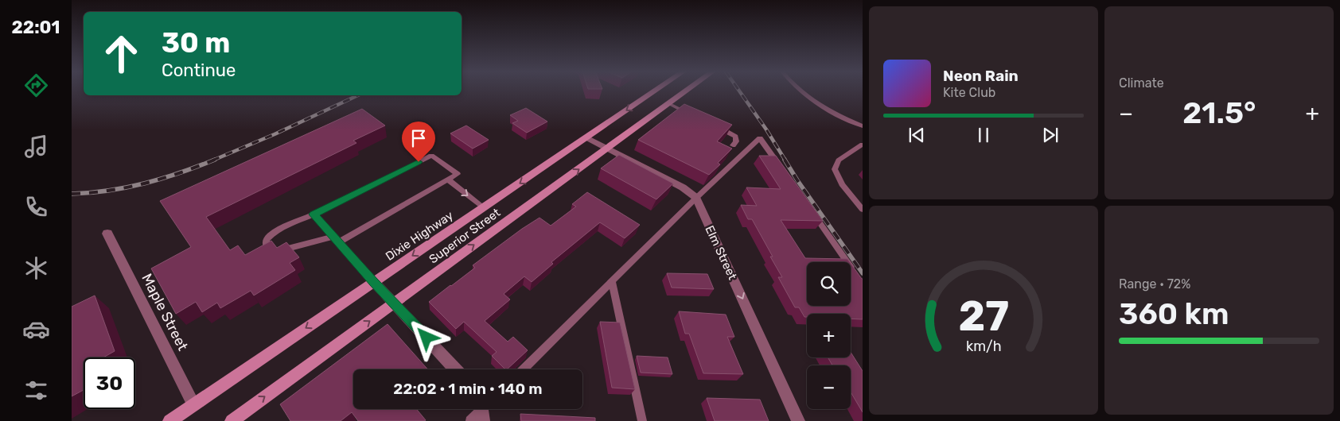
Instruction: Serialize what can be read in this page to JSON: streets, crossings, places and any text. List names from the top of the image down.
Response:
{
  "streets": {
    "main road": ["Dixie Highway", "Superior Street"],
    "street": ["Elm Street", "Maple Street"]
  },
  "crossings": [
    ["Dixie Highway", "Elm Street"],
    ["Dixie Highway", "Maple Street"],
    ["Superior Street", "Elm Street"]
  ],
  "one_way": ["Dixie Highway", "Superior Street", "Elm Street"],
  "page": {
    "tabs": "22:01",
    "tile": [
      "Climate",
      ["Range · 72%", "360 km"]
    ],
    "turn": ["30 m", "Continue"],
    "song": ["Neon Rain", "Kite Club"],
    "heat": ["−", "21.5°", "+"],
    "map_buttons": ["+", "−"],
    "limit": "30",
    "trip": "22:02 · 1 min · 140 m",
    "gauge": ["27", "km/h"]
  }
}
